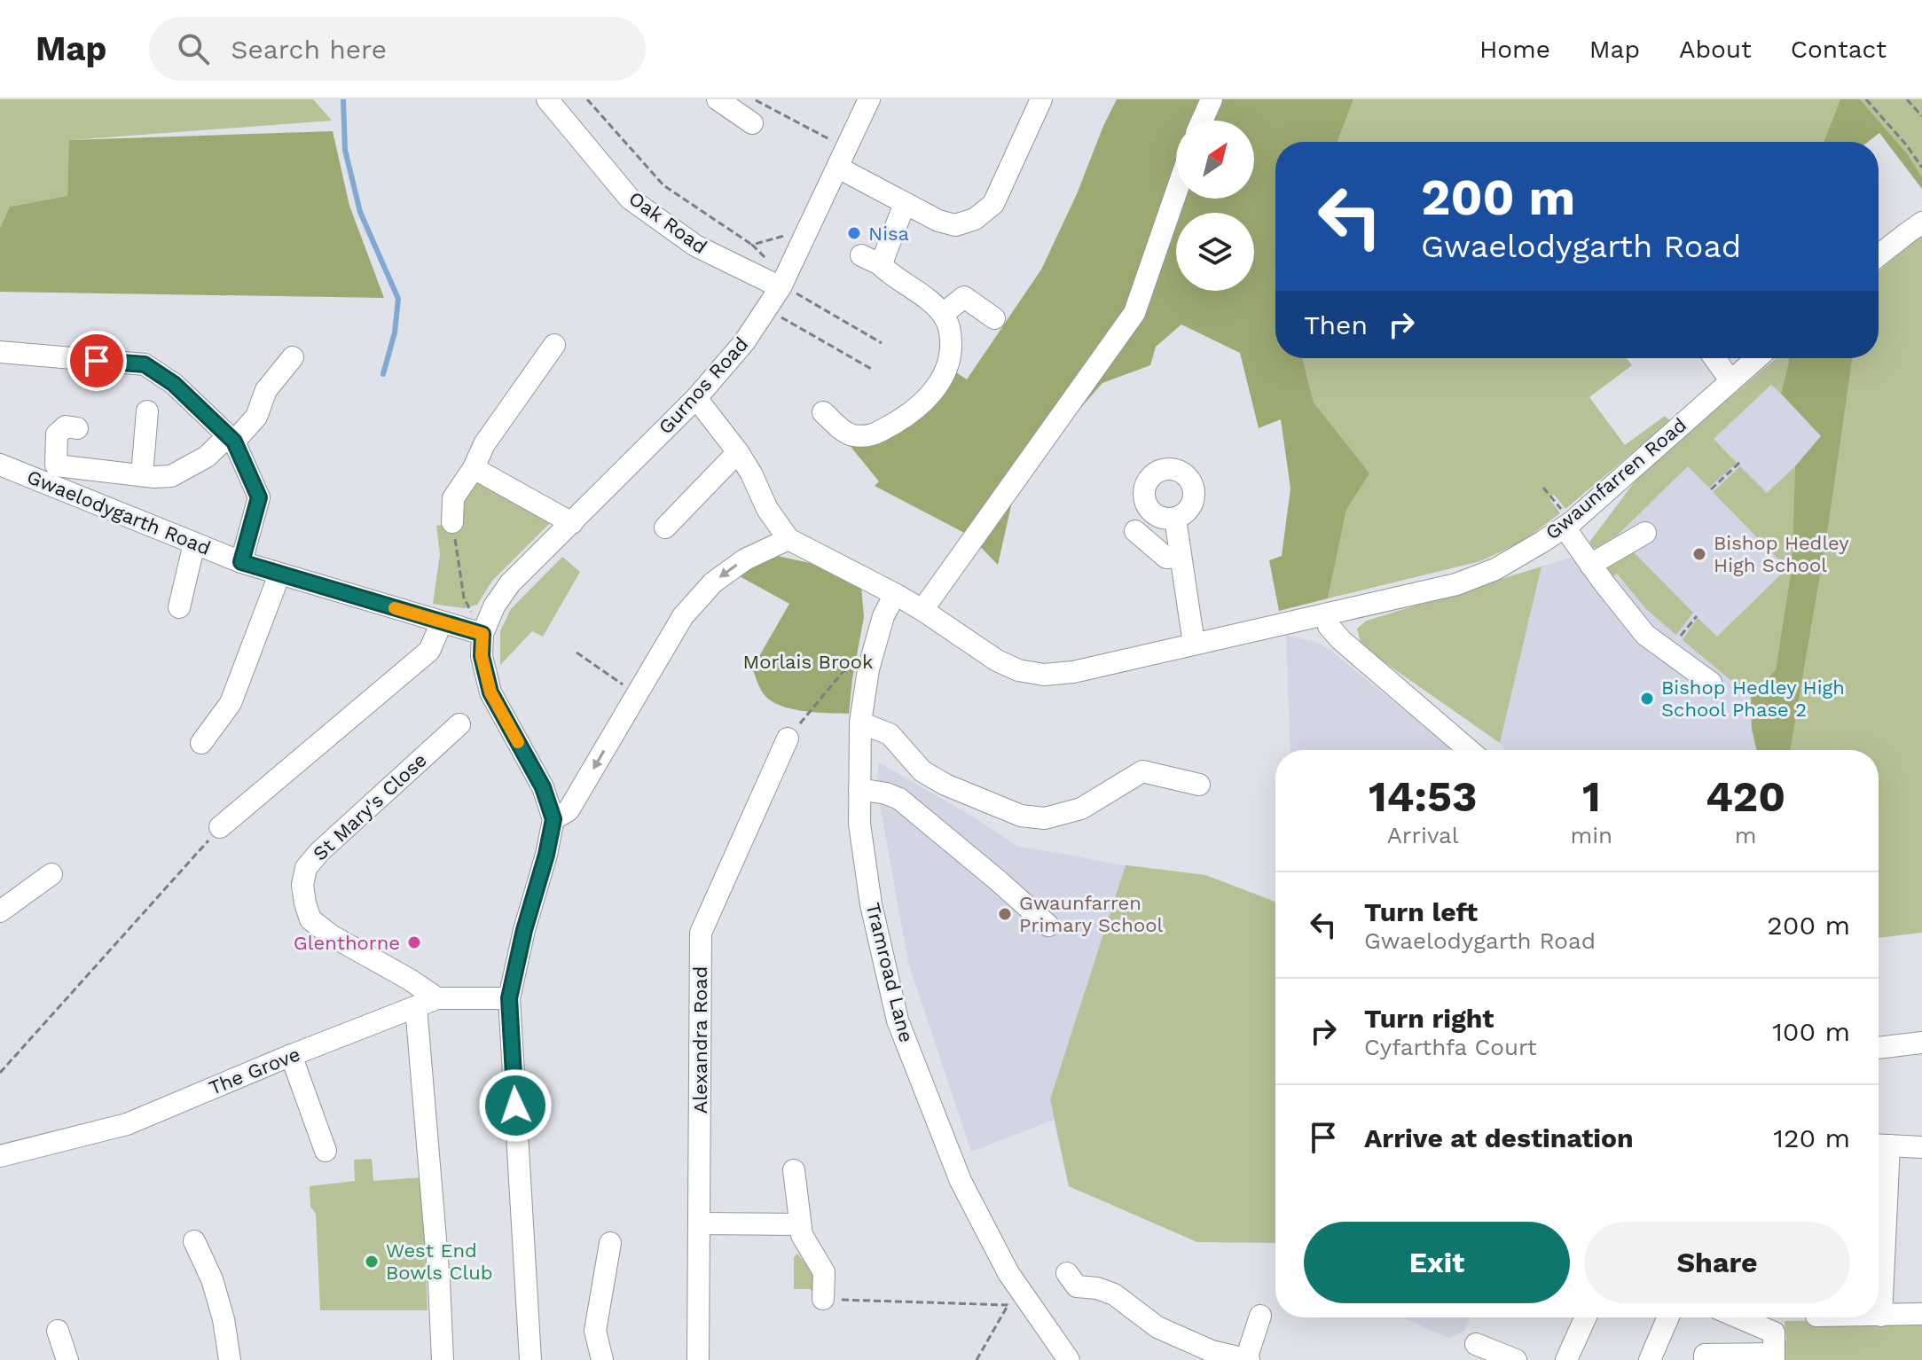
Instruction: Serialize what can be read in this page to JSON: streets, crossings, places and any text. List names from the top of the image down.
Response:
{
  "streets": {
    "street": [
      "Oak Road",
      "Gurnos Road",
      "Gwaunfarren Road",
      "Gwaelodygarth Road",
      "St Mary's Close",
      "Tramroad Lane",
      "Alexandra Road",
      "The Grove"
    ]
  },
  "crossings": [
    ["Oak Road", "Gurnos Road"],
    ["Gurnos Road", "Gwaelodygarth Road"],
    ["Gwaunfarren Road", "Tramroad Lane"],
    ["St Mary's Close", "The Grove"]
  ],
  "parks": ["Morlais Brook"],
  "places": [
    "Nisa",
    "Bishop Hedley High School",
    "Bishop Hedley High School Phase 2",
    "Gwaunfarren Primary School",
    "Glenthorne",
    "West End Bowls Club"
  ],
  "north": "top right",
  "page": {
    "header": "Map",
    "search": "Search here",
    "nav": [
      "Home",
      "Map",
      "About",
      "Contact"
    ],
    "turn": ["200 m", "Gwaelodygarth Road"],
    "then": "Then",
    "eta": [
      "14:53",
      "Arrival",
      "1",
      "min",
      "420",
      "m"
    ],
    "list": [
      {
        "name": "Turn left",
        "note": "Gwaelodygarth Road",
        "value": "200 m"
      },
      {
        "name": "Turn right",
        "note": "Cyfarthfa Court",
        "value": "100 m"
      },
      {
        "name": "Arrive at destination",
        "value": "120 m"
      }
    ],
    "buttons": ["Exit", "Share"]
  }
}
